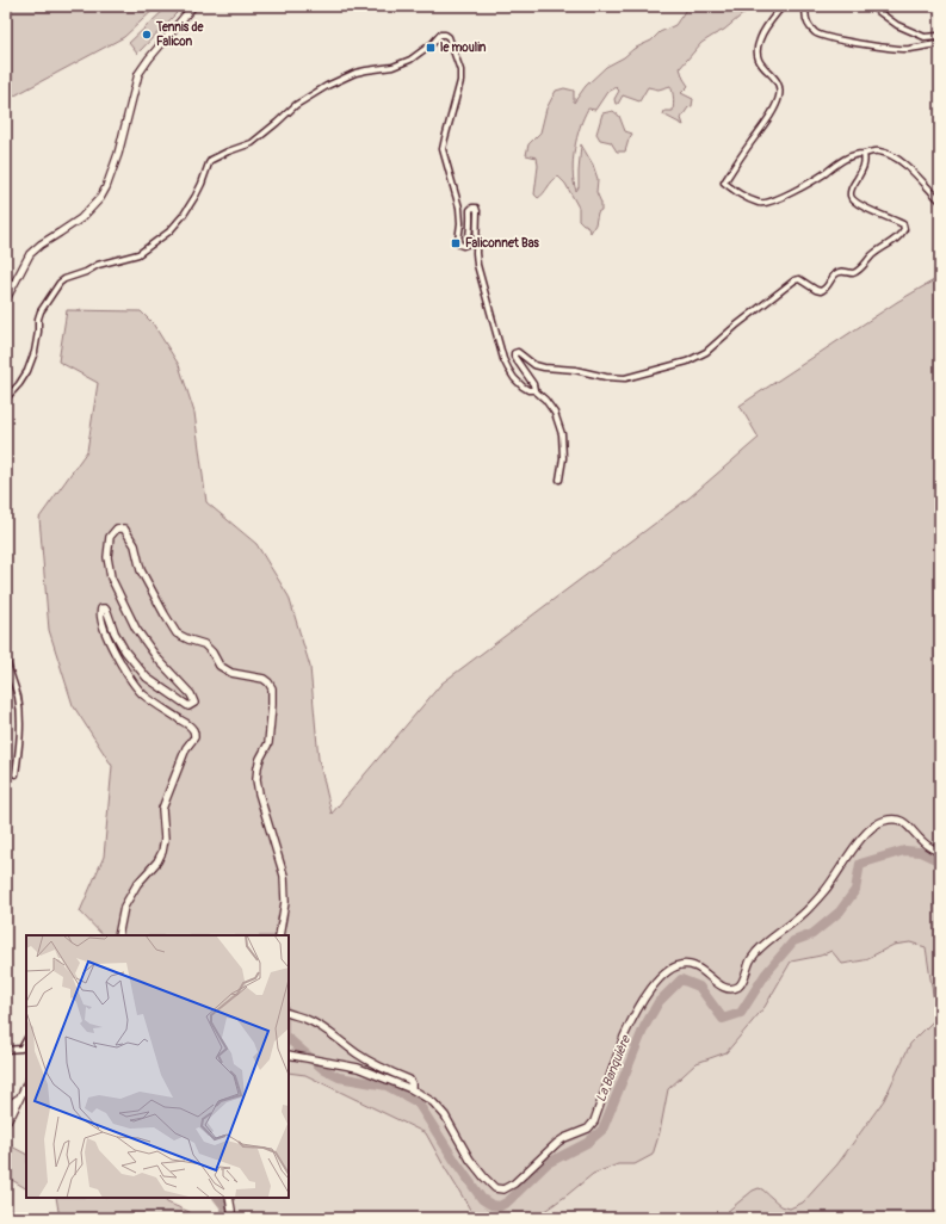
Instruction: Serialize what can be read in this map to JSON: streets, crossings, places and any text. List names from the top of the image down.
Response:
{
  "water": ["La Banquière"],
  "places": {
    "other": ["Tennis de Falicon"],
    "transit": ["le moulin", "Faliconnet Bas"]
  }
}
